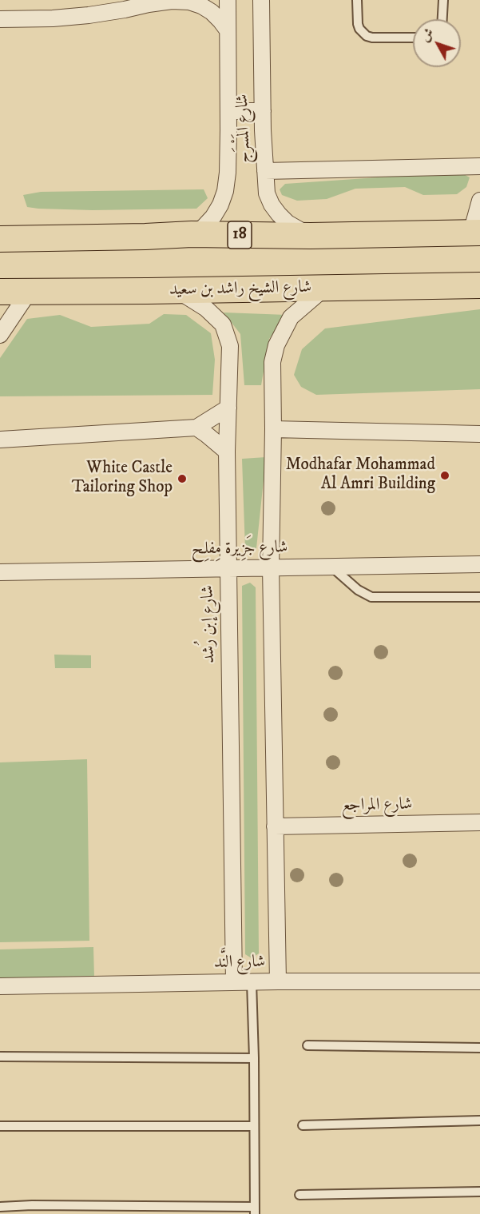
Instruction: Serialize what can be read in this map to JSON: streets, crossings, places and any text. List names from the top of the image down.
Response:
{
  "streets": {
    "main road": ["18", "شارع الشيخ راشد بن سعيد"],
    "street": [
      "شارع المَسْرَج",
      "شارع جَزِيرة مِفلِح",
      "شارع إبن رُشد",
      "شارع المراجع",
      "شارع النَّد"
    ]
  },
  "crossings": [
    ["شارع المَسْرَج", "18"],
    ["شارع الشيخ راشد بن سعيد", "شارع إبن رُشد"],
    ["شارع جَزِيرة مِفلِح", "شارع إبن رُشد"],
    ["شارع إبن رُشد", "شارع النَّد"]
  ],
  "places": ["Modhafar Mohammad Al Amri Building", "White Castle Tailoring Shop"],
  "north": "top left"
}
